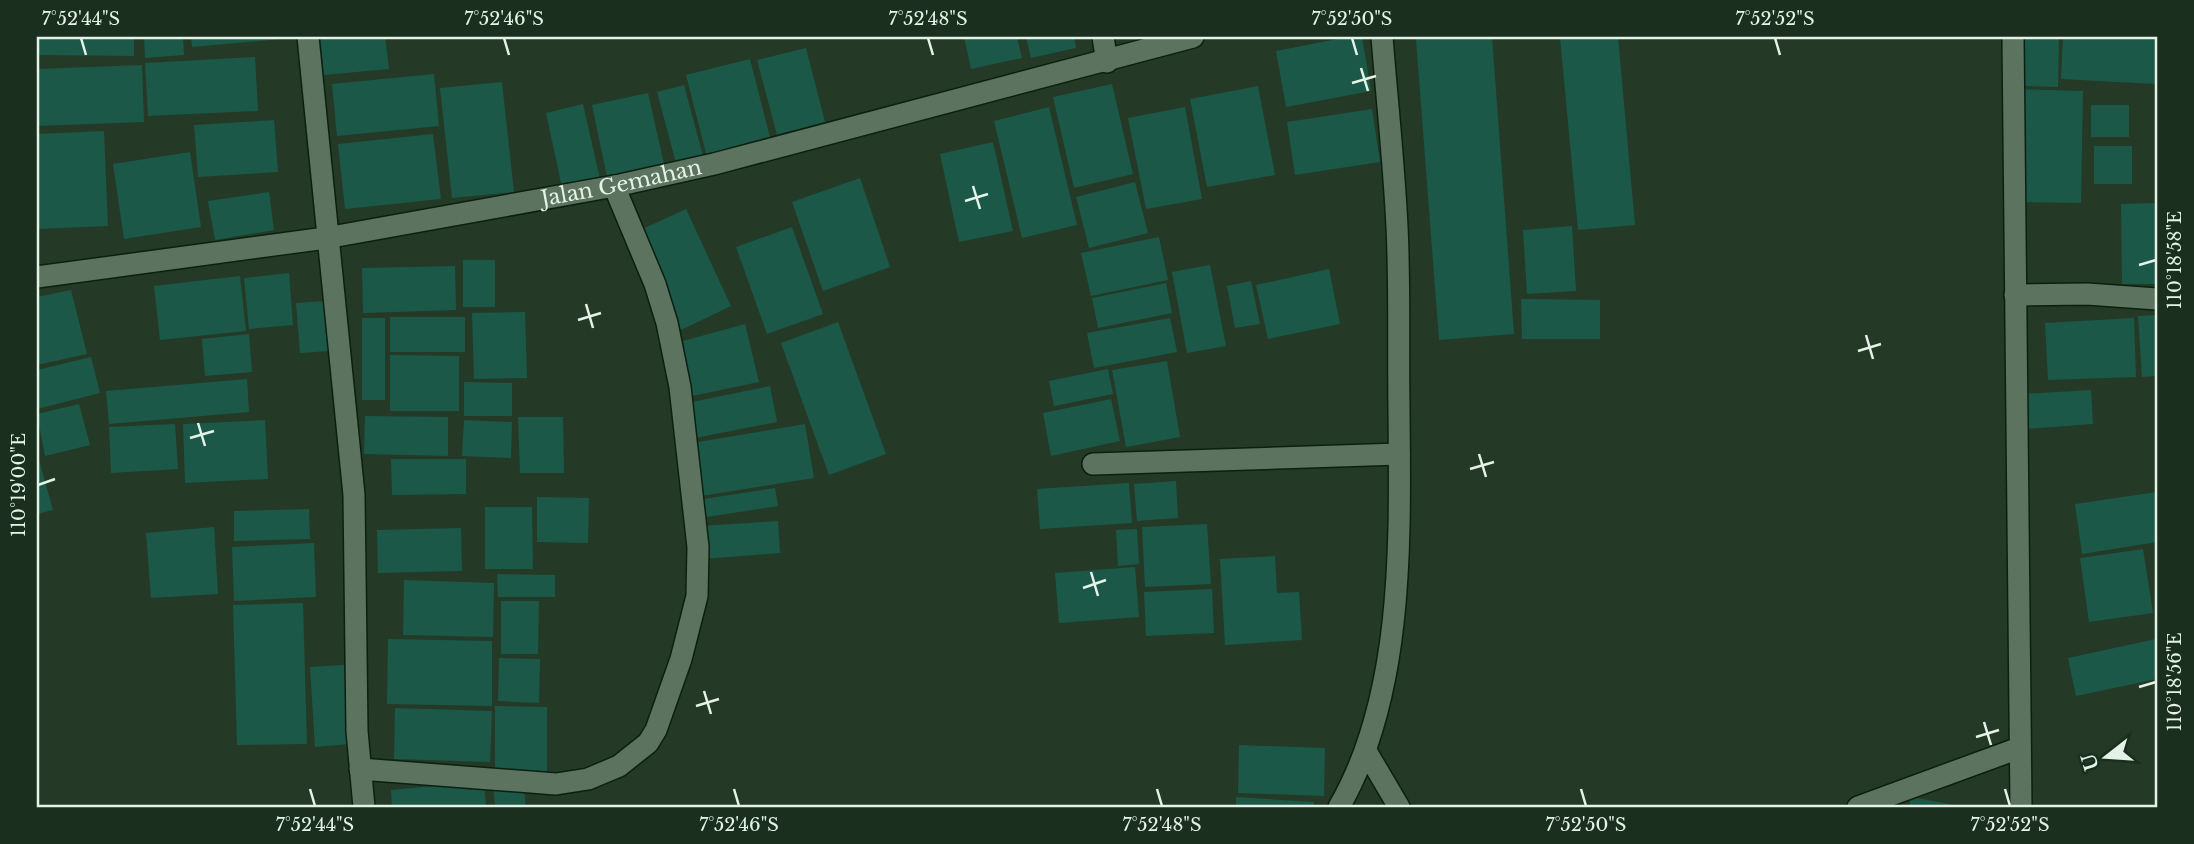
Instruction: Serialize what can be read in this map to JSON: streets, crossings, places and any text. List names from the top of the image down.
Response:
{
  "streets": {
    "street": ["Jalan Gemahan"]
  },
  "north": "left",
  "coordinates": [
    "7°52'44\"S",
    "7°52'46\"S",
    "7°52'48\"S",
    "7°52'50\"S",
    "7°52'52\"S",
    "110°18'58\"E",
    "110°19'00\"E",
    "110°18'56\"E"
  ]
}
